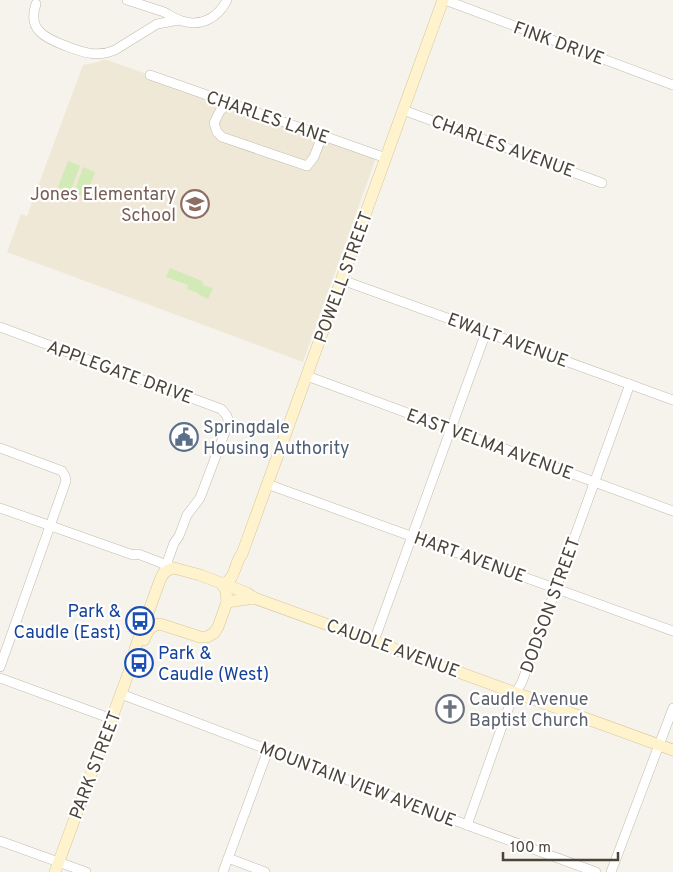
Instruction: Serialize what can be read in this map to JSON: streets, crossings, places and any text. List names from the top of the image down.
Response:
{
  "streets": {
    "street": [
      "FINK DRIVE",
      "CHARLES LANE",
      "CHARLES AVENUE",
      "POWELL STREET",
      "EWALT AVENUE",
      "APPLEGATE DRIVE",
      "EAST VELMA AVENUE",
      "HART AVENUE",
      "DODSON STREET",
      "CAUDLE AVENUE",
      "PARK STREET",
      "MOUNTAIN VIEW AVENUE"
    ]
  },
  "crossings": [
    ["FINK DRIVE", "POWELL STREET"],
    ["CHARLES LANE", "POWELL STREET"],
    ["CHARLES AVENUE", "POWELL STREET"],
    ["POWELL STREET", "EWALT AVENUE"],
    ["POWELL STREET", "APPLEGATE DRIVE"],
    ["POWELL STREET", "EAST VELMA AVENUE"],
    ["POWELL STREET", "HART AVENUE"],
    ["POWELL STREET", "CAUDLE AVENUE"],
    ["POWELL STREET", "PARK STREET"],
    ["EWALT AVENUE", "DODSON STREET"],
    ["APPLEGATE DRIVE", "CAUDLE AVENUE"],
    ["APPLEGATE DRIVE", "PARK STREET"],
    ["EAST VELMA AVENUE", "DODSON STREET"],
    ["HART AVENUE", "DODSON STREET"],
    ["DODSON STREET", "CAUDLE AVENUE"],
    ["DODSON STREET", "MOUNTAIN VIEW AVENUE"],
    ["CAUDLE AVENUE", "PARK STREET"],
    ["PARK STREET", "MOUNTAIN VIEW AVENUE"]
  ],
  "places": {
    "school or university": ["Jones Elementary School"],
    "public building": ["Springdale Housing Authority"],
    "bus stop": ["Park & Caudle (East)", "Park & Caudle (West)"],
    "church": ["Caudle Avenue Baptist Church"]
  },
  "scale_bar": "100 m"
}
